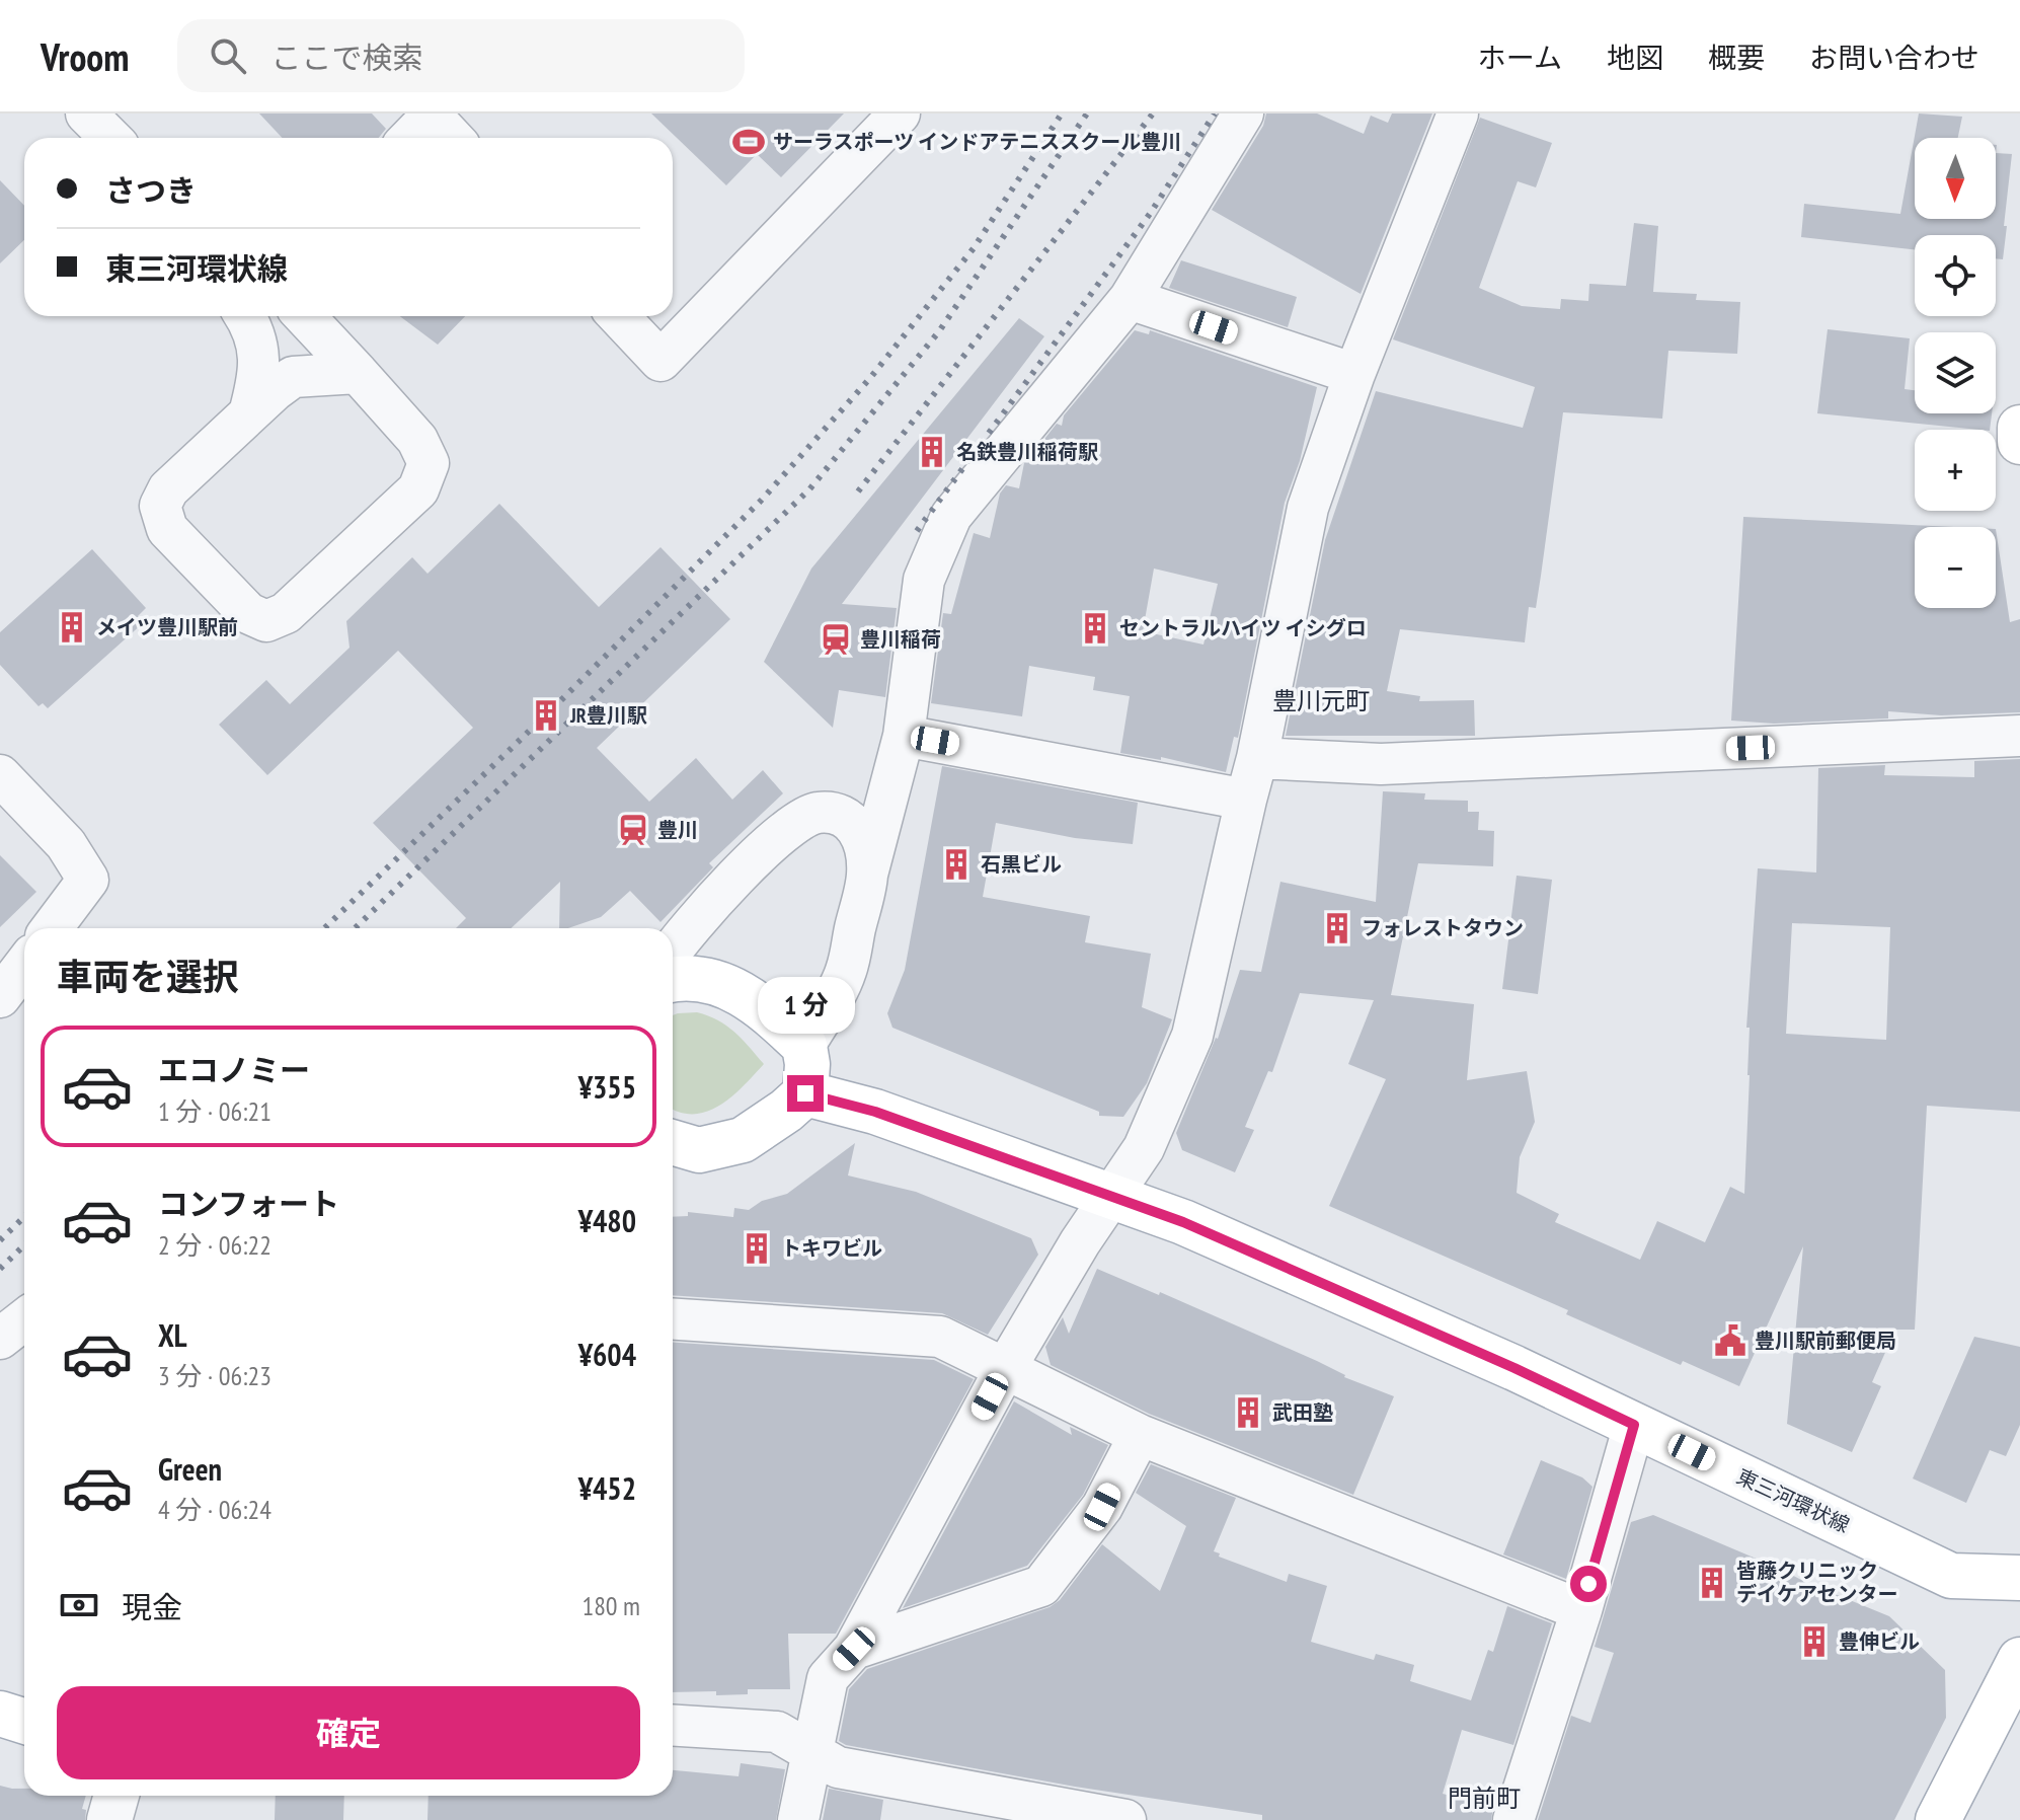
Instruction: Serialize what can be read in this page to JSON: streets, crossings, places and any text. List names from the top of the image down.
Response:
{
  "streets": {
    "main road": ["東三河環状線"]
  },
  "districts": ["豊川元町", "門前町"],
  "places": {
    "sports": ["サーラスポーツ インドアテニススクール豊川"],
    "building": [
      "名鉄豊川稲荷駅",
      "メイツ豊川駅前",
      "セントラルハイツ イシグロ",
      "JR豊川駅",
      "石黒ビル",
      "フォレストタウン",
      "トキワビル",
      "武田塾",
      "皆藤クリニック デイケアセンター",
      "豊伸ビル"
    ],
    "station": ["豊川稲荷", "豊川"],
    "public building": ["豊川駅前郵便局"]
  },
  "north": "bottom",
  "page": {
    "header": "Vroom",
    "search": "ここで検索",
    "nav": [
      "ホーム",
      "地図",
      "概要",
      "お問い合わせ"
    ],
    "map_buttons": ["+", "−"],
    "banner": ["さつき", "東三河環状線"],
    "heading": "車両を選択",
    "bubble": "1 分",
    "list": [
      {
        "name": "エコノミー",
        "note": "1 分 · 06:21",
        "value": "¥355"
      },
      {
        "name": "コンフォート",
        "note": "2 分 · 06:22",
        "value": "¥480"
      },
      {
        "name": "XL",
        "note": "3 分 · 06:23",
        "value": "¥604"
      },
      {
        "name": "Green",
        "note": "4 分 · 06:24",
        "value": "¥452"
      }
    ],
    "pay": ["現金", "180 m"],
    "buttons": "確定"
  }
}
